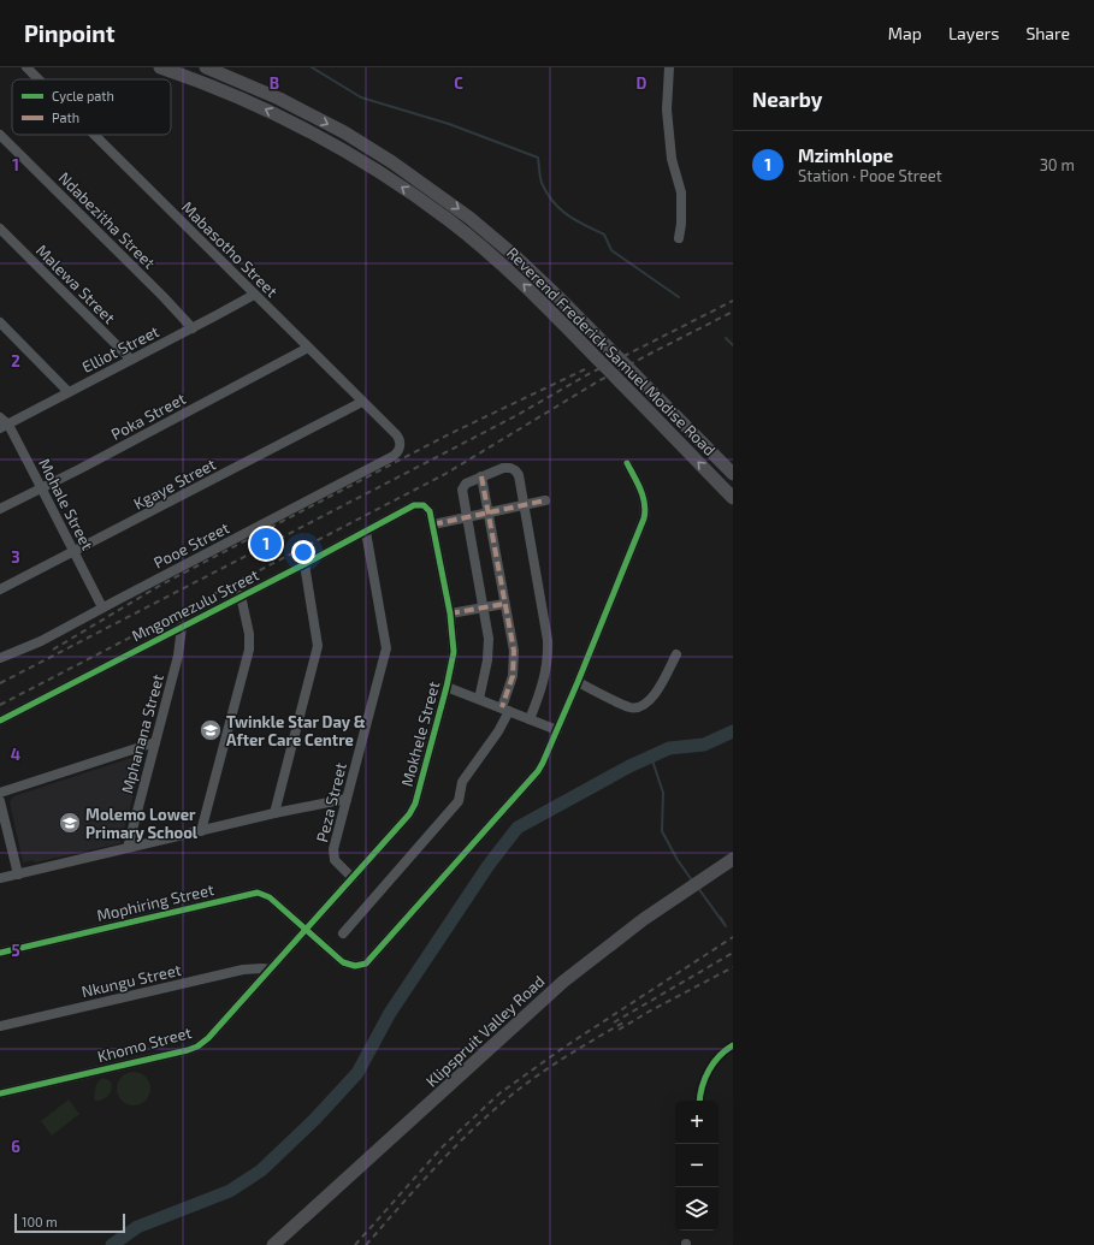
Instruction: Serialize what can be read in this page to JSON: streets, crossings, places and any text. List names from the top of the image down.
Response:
{
  "streets": {
    "main road": ["Reverend Frederick Samuel Modise Road", "Klipspruit Valley Road"],
    "street": [
      "Ndabezitha Street",
      "Mabasotho Street",
      "Malewa Street",
      "Elliot Street",
      "Poka Street",
      "Kgaye Street",
      "Mohale Street",
      "Pooe Street",
      "Mngomezulu Street",
      "Mphanana Street",
      "Mokhele Street",
      "Peza Street",
      "Mophiring Street",
      "Nkungu Street",
      "Khomo Street"
    ]
  },
  "crossings": [
    ["Ndabezitha Street", "Elliot Street"],
    ["Mabasotho Street", "Elliot Street"],
    ["Mabasotho Street", "Poka Street"],
    ["Mabasotho Street", "Kgaye Street"],
    ["Mabasotho Street", "Pooe Street"],
    ["Malewa Street", "Elliot Street"],
    ["Elliot Street", "Mohale Street"],
    ["Poka Street", "Mohale Street"],
    ["Kgaye Street", "Mohale Street"],
    ["Mohale Street", "Pooe Street"],
    ["Mngomezulu Street", "Mphanana Street"],
    ["Mngomezulu Street", "Mokhele Street"],
    ["Mngomezulu Street", "Peza Street"],
    ["Mokhele Street", "Peza Street"],
    ["Mokhele Street", "Mophiring Street"],
    ["Mokhele Street", "Khomo Street"],
    ["Mophiring Street", "Khomo Street"],
    ["Nkungu Street", "Khomo Street"]
  ],
  "places": {
    "school or university": ["Twinkle Star Day & After Care Centre", "Molemo Lower Primary School"]
  },
  "legend": ["Cycle path", "Path"],
  "scale_bar": "100 m",
  "page": {
    "header": "Pinpoint",
    "nav": ["Map", "Layers", "Share"],
    "heading": "Nearby",
    "list": [
      {
        "mark": "1",
        "name": "Mzimhlope",
        "note": "Station · Pooe Street",
        "value": "30 m"
      }
    ],
    "pins": "1",
    "map_buttons": ["+", "−"],
    "scale": "100 m"
  },
  "grid": {
    "columns": ["B", "C", "D"],
    "rows": [
      "1",
      "2",
      "3",
      "4",
      "5",
      "6"
    ]
  }
}
